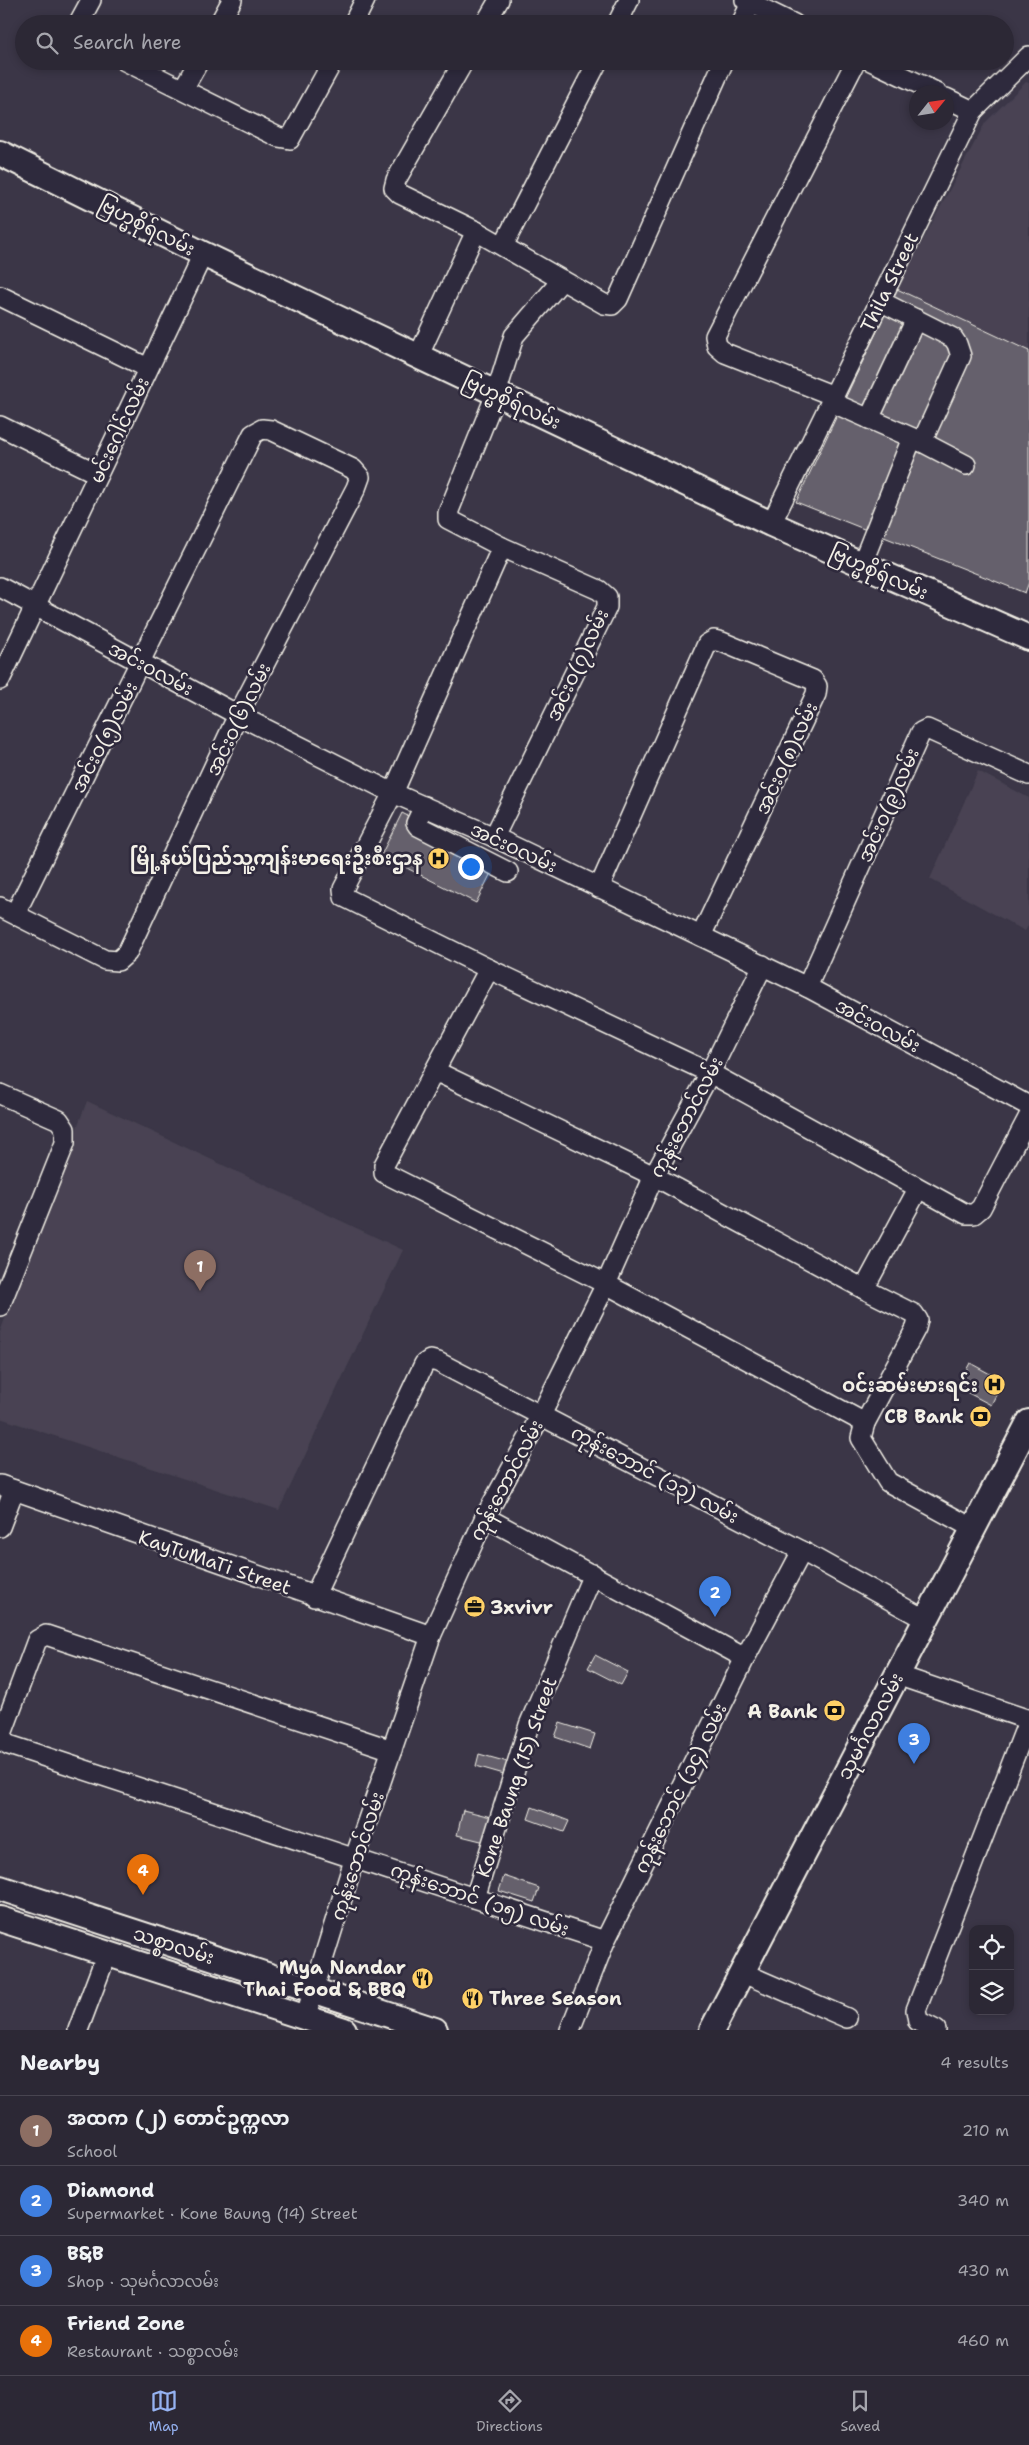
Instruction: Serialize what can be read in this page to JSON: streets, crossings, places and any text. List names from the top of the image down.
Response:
{
  "streets": {
    "main road": ["ဗြဟ္မစိုရ်လမ်း", "သုမင်္ဂလာလမ်း", "သစ္စာလမ်း"],
    "street": [
      "Thila Street",
      "မင်းဂေါင်လမ်း",
      "အင်းဝ(၇)လမ်း",
      "အင်းဝလမ်း",
      "အင်းဝ(၆)လမ်း",
      "အင်းဝ(၅)လမ်း",
      "အင်းဝ(၈)လမ်း",
      "အင်းဝ(၉)လမ်း",
      "ကုန်းဘောင်လမ်း",
      "ကုန်းဘောင် (၁၃) လမ်း",
      "KayTuMaTi Street",
      "Kone Baung (15) Street",
      "ကုန်းဘောင် (၁၄) လမ်း",
      "ကုန်းဘောင် (၁၅) လမ်း"
    ]
  },
  "crossings": [
    ["ဗြဟ္မစိုရ်လမ်း", "Thila Street"],
    ["ဗြဟ္မစိုရ်လမ်း", "မင်းဂေါင်လမ်း"],
    ["ဗြဟ္မစိုရ်လမ်း", "အင်းဝ(၇)လမ်း"],
    ["မင်းဂေါင်လမ်း", "အင်းဝလမ်း"],
    ["အင်းဝ(၇)လမ်း", "အင်းဝလမ်း"],
    ["အင်းဝလမ်း", "အင်းဝ(၆)လမ်း"],
    ["အင်းဝလမ်း", "အင်းဝ(၅)လမ်း"],
    ["အင်းဝလမ်း", "အင်းဝ(၈)လမ်း"],
    ["အင်းဝလမ်း", "အင်းဝ(၉)လမ်း"],
    ["အင်းဝလမ်း", "ကုန်းဘောင်လမ်း"],
    ["အင်းဝ(၆)လမ်း", "အင်းဝ(၅)လမ်း"],
    ["ကုန်းဘောင်လမ်း", "ကုန်းဘောင် (၁၃) လမ်း"],
    ["ကုန်းဘောင်လမ်း", "KayTuMaTi Street"],
    ["ကုန်းဘောင်လမ်း", "ကုန်းဘောင် (၁၅) လမ်း"],
    ["ကုန်းဘောင်လမ်း", "သစ္စာလမ်း"],
    ["ကုန်းဘောင် (၁၃) လမ်း", "KayTuMaTi Street"],
    ["ကုန်းဘောင် (၁၃) လမ်း", "သုမင်္ဂလာလမ်း"],
    ["ကုန်းဘောင် (၁၃) လမ်း", "ကုန်းဘောင် (၁၄) လမ်း"],
    ["Kone Baung (15) Street", "ကုန်းဘောင် (၁၅) လမ်း"],
    ["ကုန်းဘောင် (၁၄) လမ်း", "ကုန်းဘောင် (၁၅) လမ်း"]
  ],
  "places": {
    "hospital": ["မြို့နယ်ပြည်သူ့ကျန်းမာရေးဦးစီးဌာန", "ဝင်းဆမ်းမားရင်း"],
    "bank": ["CB Bank", "A Bank"],
    "office": ["3xvivr"],
    "restaurant": ["Mya Nandar Thai Food & BBQ", "Three Season"]
  },
  "north": "top right",
  "page": {
    "search": "Search here",
    "pins": [
      "1",
      "2",
      "3",
      "4"
    ],
    "heading": ["Nearby", "4 results"],
    "list": [
      {
        "mark": "1",
        "name": "အထက (၂) တောင်ဥက္ကလာ",
        "note": "School",
        "value": "210 m"
      },
      {
        "mark": "2",
        "name": "Diamond",
        "note": "Supermarket · Kone Baung (14) Street",
        "value": "340 m"
      },
      {
        "mark": "3",
        "name": "B&B",
        "note": "Shop · သုမင်္ဂလာလမ်း",
        "value": "430 m"
      },
      {
        "mark": "4",
        "name": "Friend Zone",
        "note": "Restaurant · သစ္စာလမ်း",
        "value": "460 m"
      }
    ],
    "nav": ["Map", "Directions", "Saved"]
  }
}
